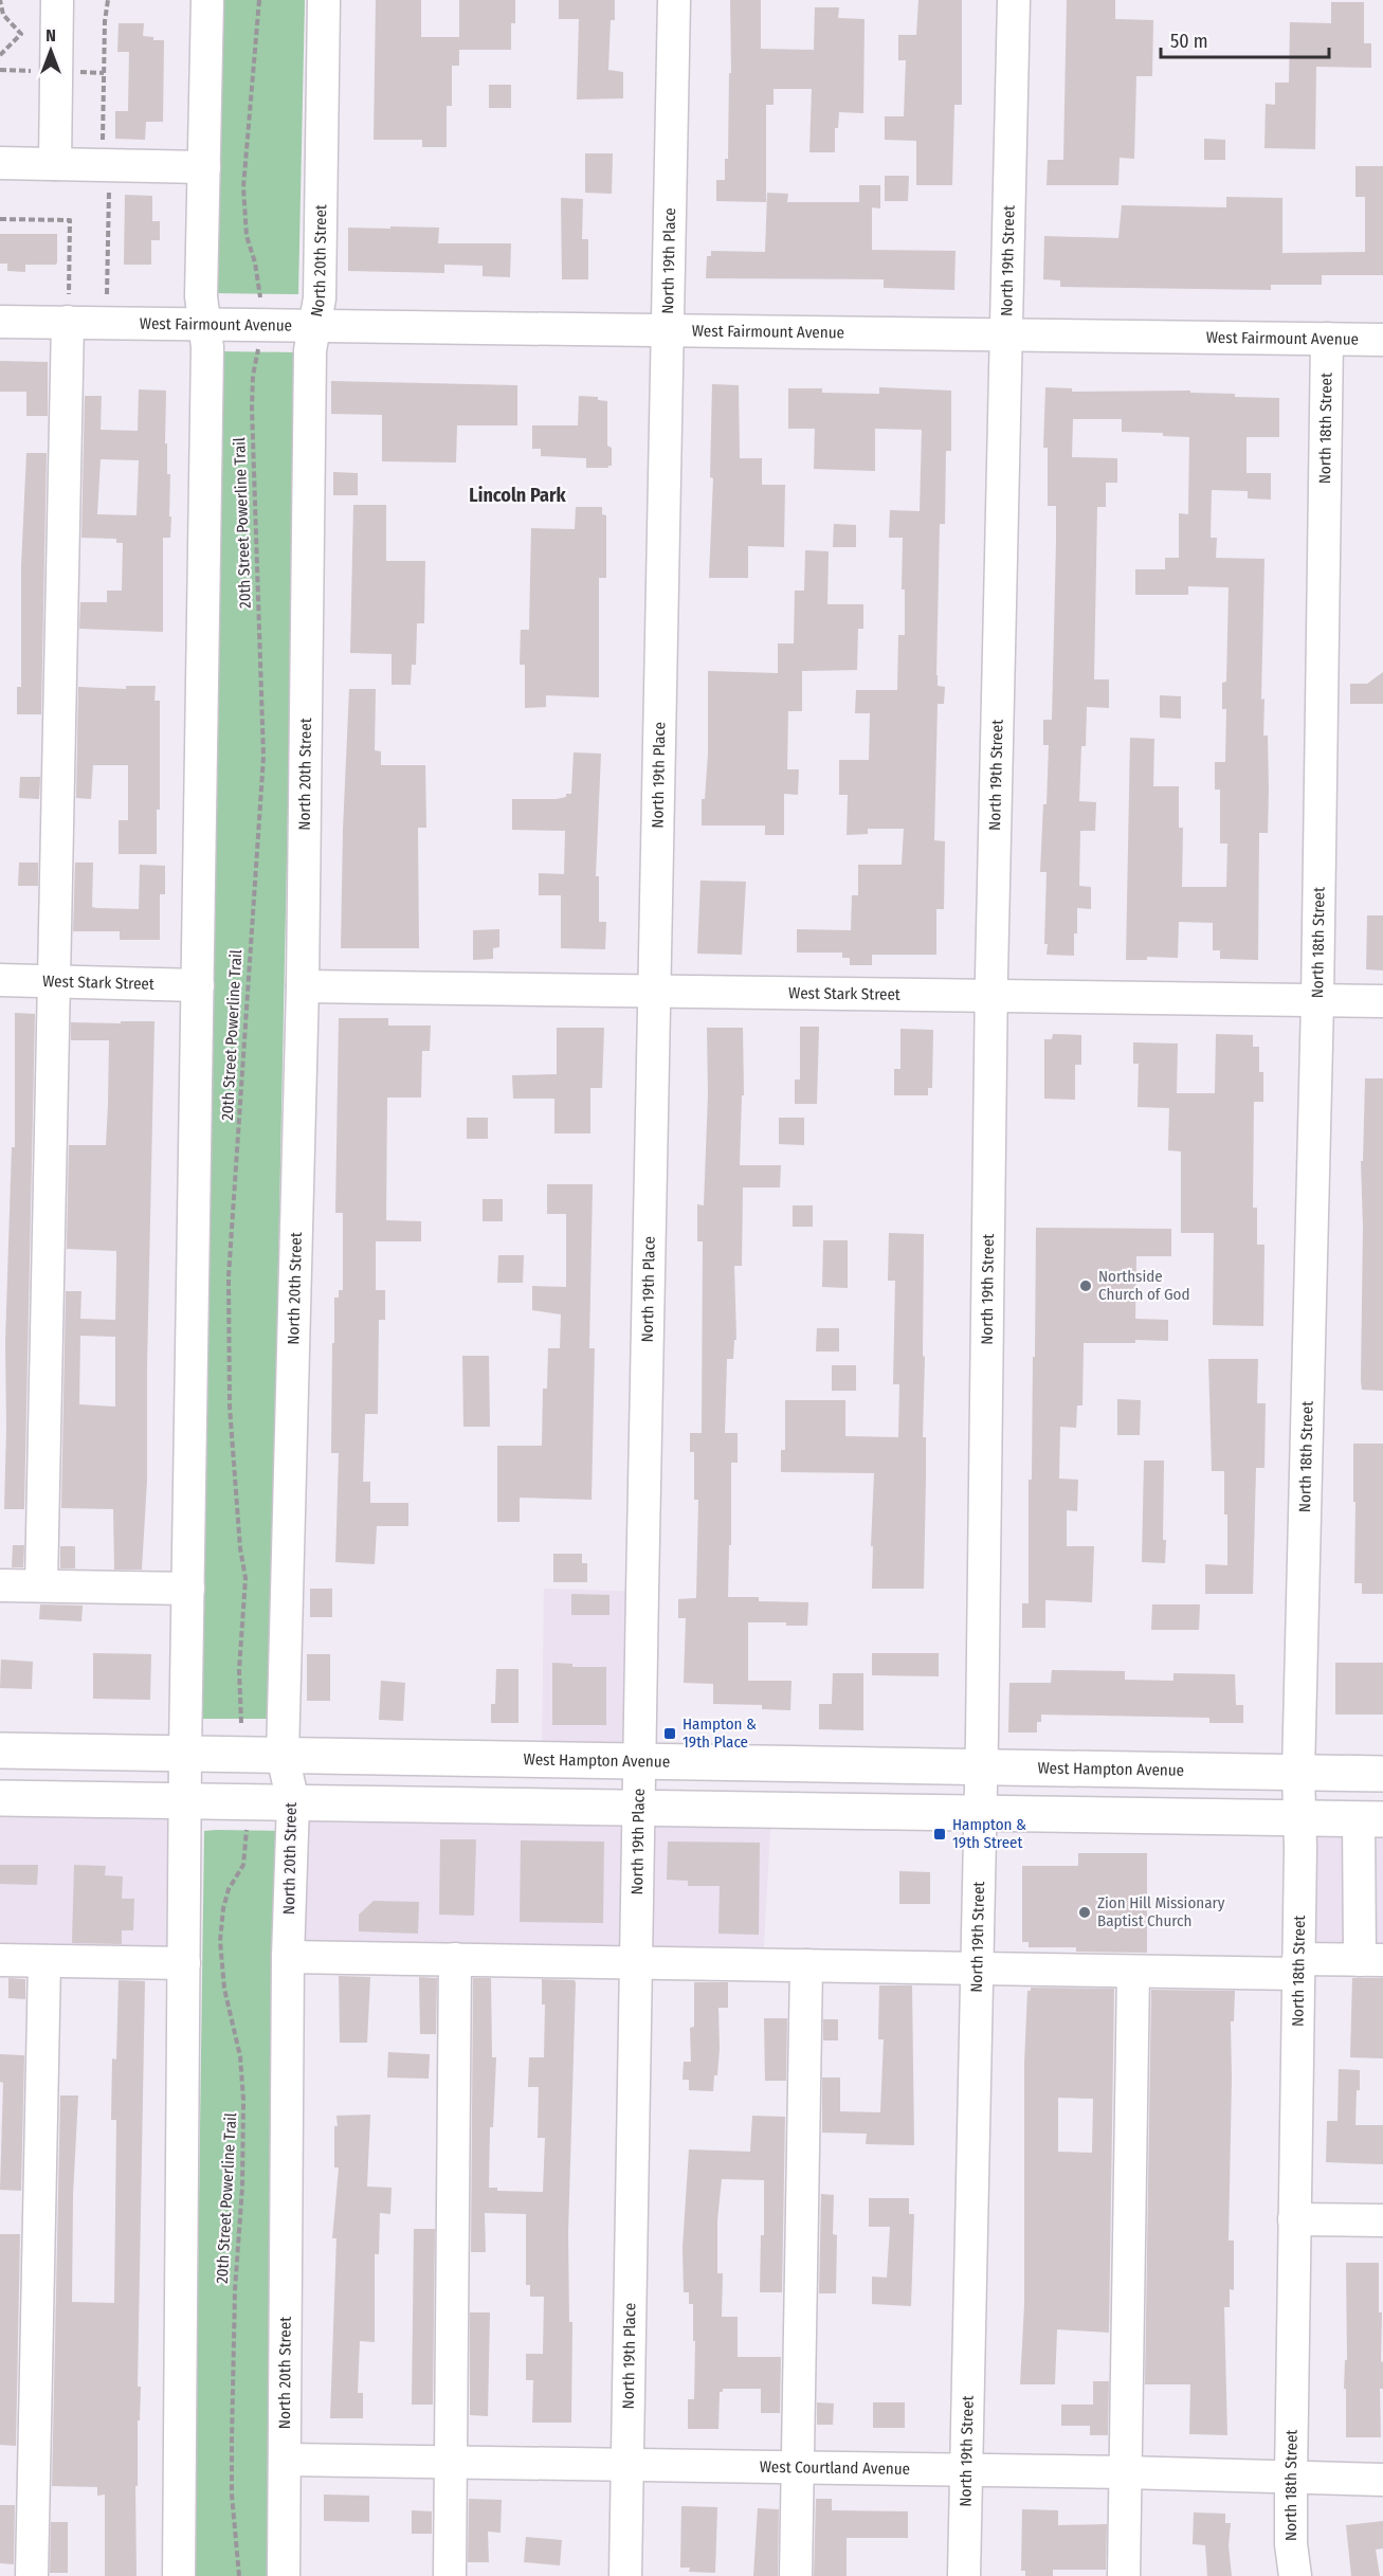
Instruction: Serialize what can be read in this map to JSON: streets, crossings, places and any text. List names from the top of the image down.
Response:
{
  "streets": {
    "main road": ["West Hampton Avenue"],
    "street": [
      "North 19th Place",
      "North 19th Street",
      "North 20th Street",
      "West Fairmount Avenue",
      "North 18th Street",
      "West Stark Street",
      "West Courtland Avenue"
    ],
    "path": ["20th Street Powerline Trail"]
  },
  "crossings": [
    ["North 19th Place", "West Fairmount Avenue"],
    ["North 19th Place", "West Stark Street"],
    ["North 19th Place", "West Hampton Avenue"],
    ["North 19th Place", "West Courtland Avenue"],
    ["North 19th Street", "West Fairmount Avenue"],
    ["North 19th Street", "West Stark Street"],
    ["North 19th Street", "West Hampton Avenue"],
    ["North 19th Street", "West Courtland Avenue"],
    ["North 20th Street", "West Fairmount Avenue"],
    ["North 20th Street", "West Stark Street"],
    ["North 20th Street", "West Hampton Avenue"],
    ["North 20th Street", "West Courtland Avenue"],
    ["West Fairmount Avenue", "North 18th Street"],
    ["North 18th Street", "West Stark Street"],
    ["North 18th Street", "West Hampton Avenue"],
    ["North 18th Street", "West Courtland Avenue"]
  ],
  "districts": ["Lincoln Park"],
  "places": {
    "other": ["Northside Church of God", "Zion Hill Missionary Baptist Church"],
    "transit": ["Hampton & 19th Place", "Hampton & 19th Street"]
  },
  "scale_bar": "50 m",
  "north": "top"
}
